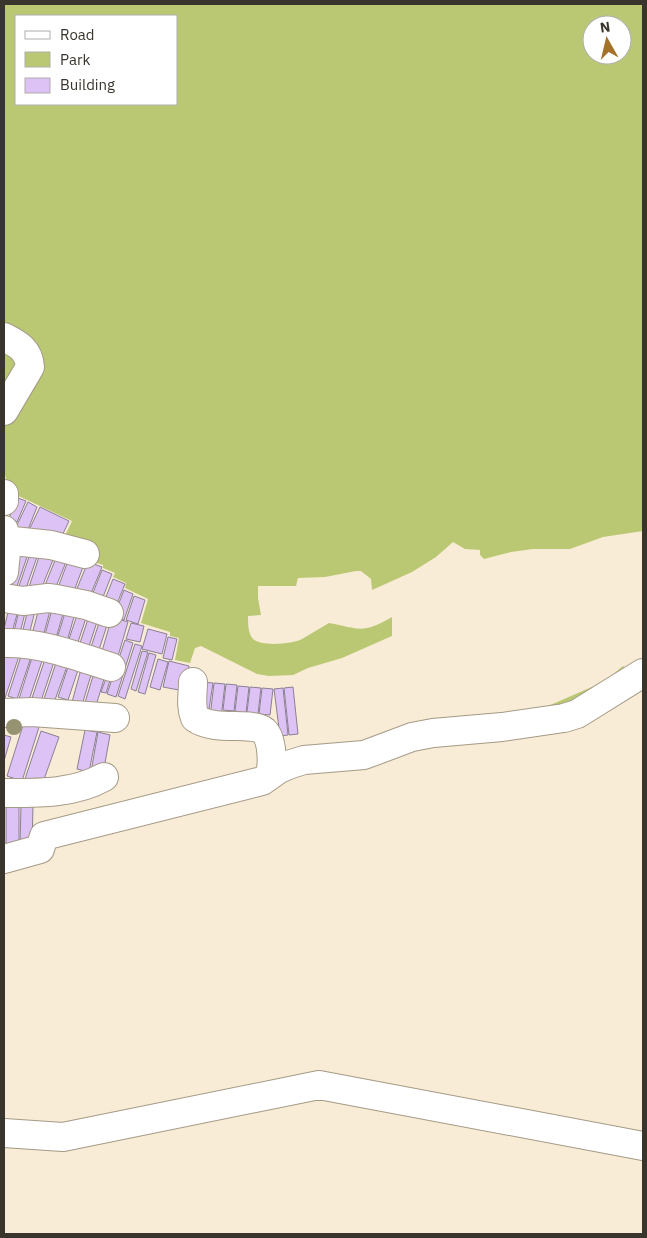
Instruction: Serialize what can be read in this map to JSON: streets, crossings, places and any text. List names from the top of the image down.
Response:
{
  "legend": ["Road", "Park", "Building"],
  "north": "top"
}
